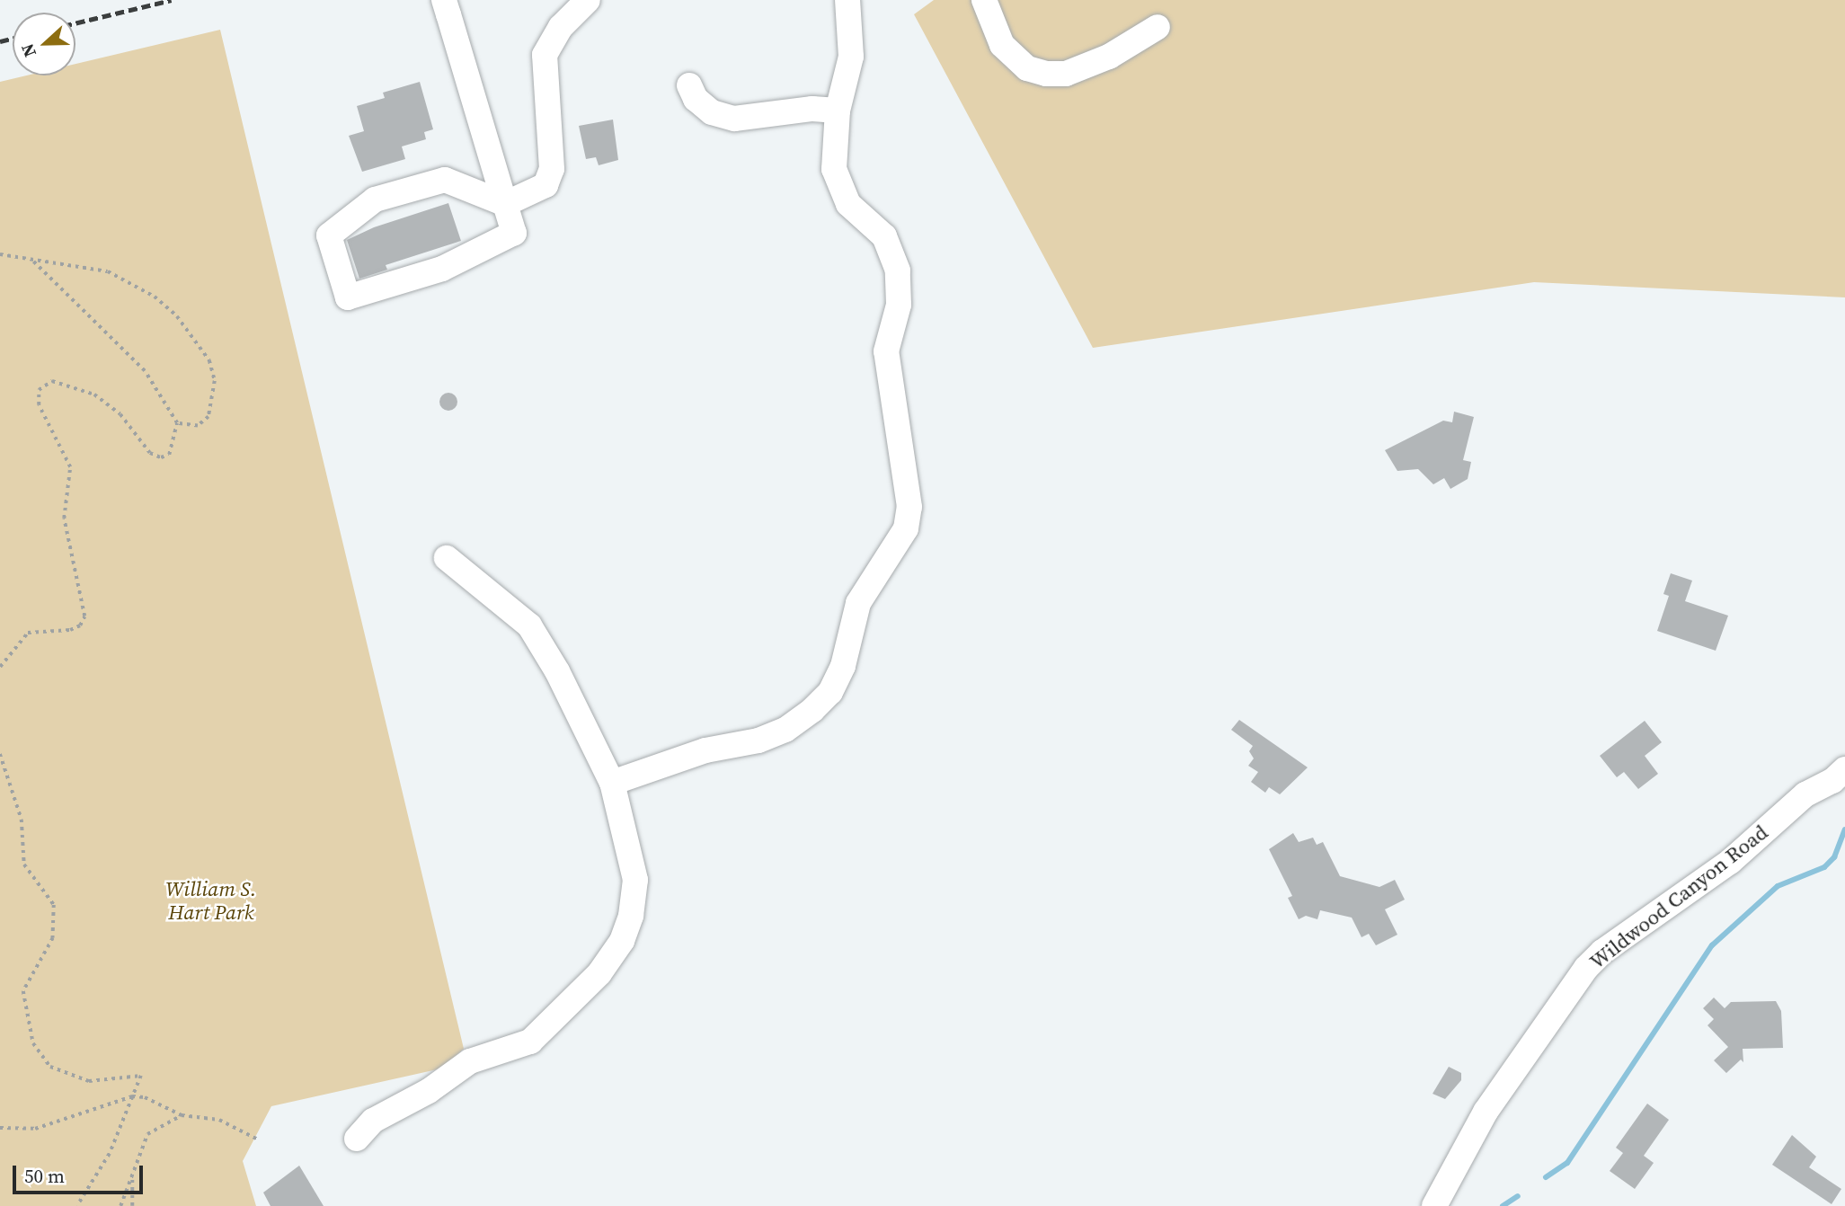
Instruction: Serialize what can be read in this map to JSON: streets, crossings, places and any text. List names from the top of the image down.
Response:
{
  "streets": {
    "street": ["Wildwood Canyon Road"]
  },
  "parks": ["William S. Hart Park"],
  "scale_bar": "50 m",
  "north": "left"
}
